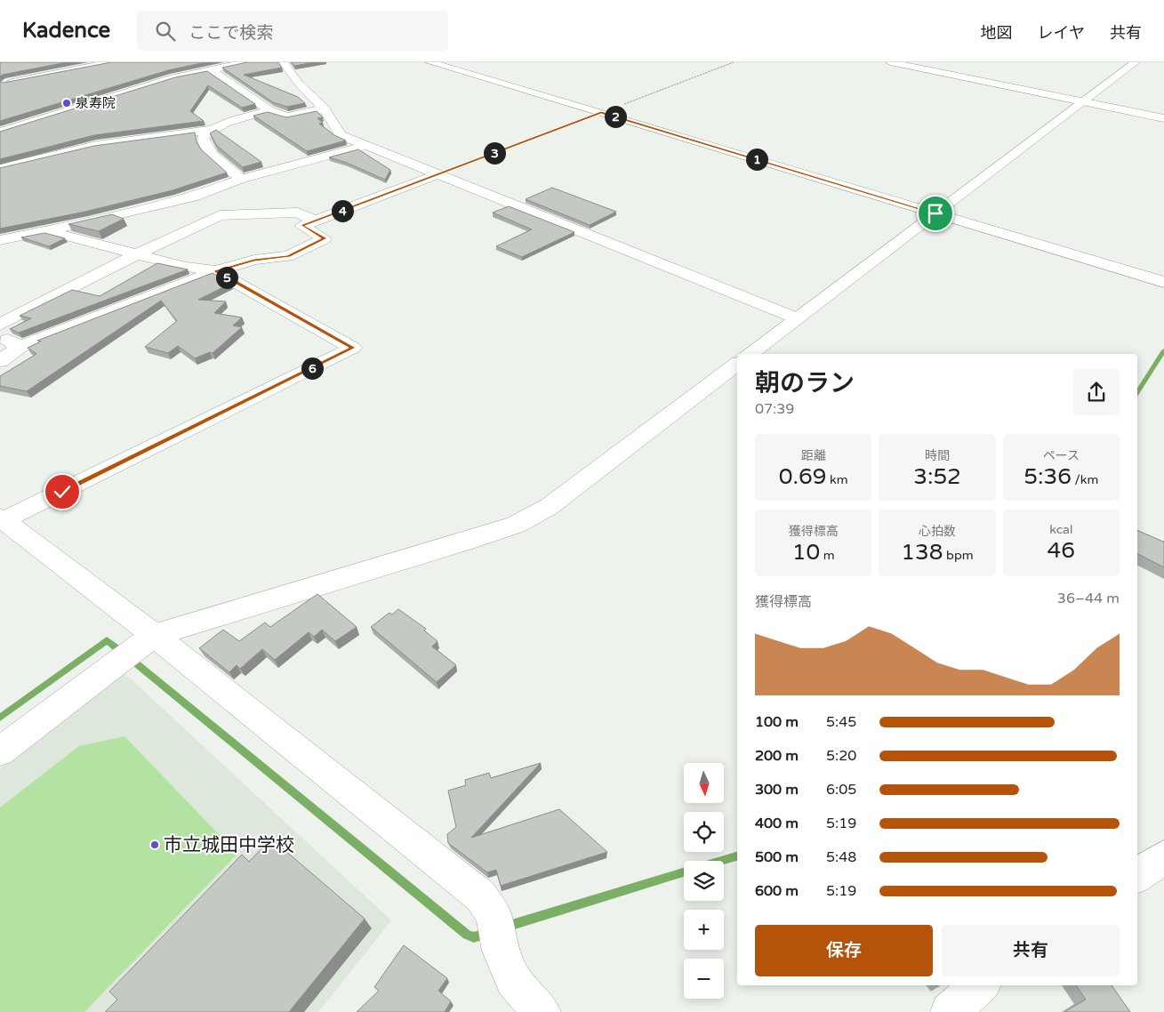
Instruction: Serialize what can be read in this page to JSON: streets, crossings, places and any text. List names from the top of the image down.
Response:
{
  "places": ["泉寿院", "市立城田中学校"],
  "north": "bottom",
  "page": {
    "header": "Kadence",
    "search": "ここで検索",
    "nav": ["地図", "レイヤ", "共有"],
    "pins": [
      "2",
      "3",
      "1",
      "4",
      "5",
      "6"
    ],
    "heading": ["朝のラン", "07:39"],
    "stats": [
      ["距離", "0.69 km"],
      ["時間", "3:52"],
      ["ペース", "5:36 /km"],
      ["獲得標高", "10 m"],
      ["心拍数", "138 bpm"],
      ["kcal", "46"]
    ],
    "chart": ["獲得標高", "36–44 m"],
    "list": [
      {
        "name": "100 m",
        "note": "5:45"
      },
      {
        "name": "200 m",
        "note": "5:20"
      },
      {
        "name": "300 m",
        "note": "6:05"
      },
      {
        "name": "400 m",
        "note": "5:19"
      },
      {
        "name": "500 m",
        "note": "5:48"
      },
      {
        "name": "600 m",
        "note": "5:19"
      }
    ],
    "map_buttons": ["+", "−"],
    "buttons": ["保存", "共有"]
  }
}
